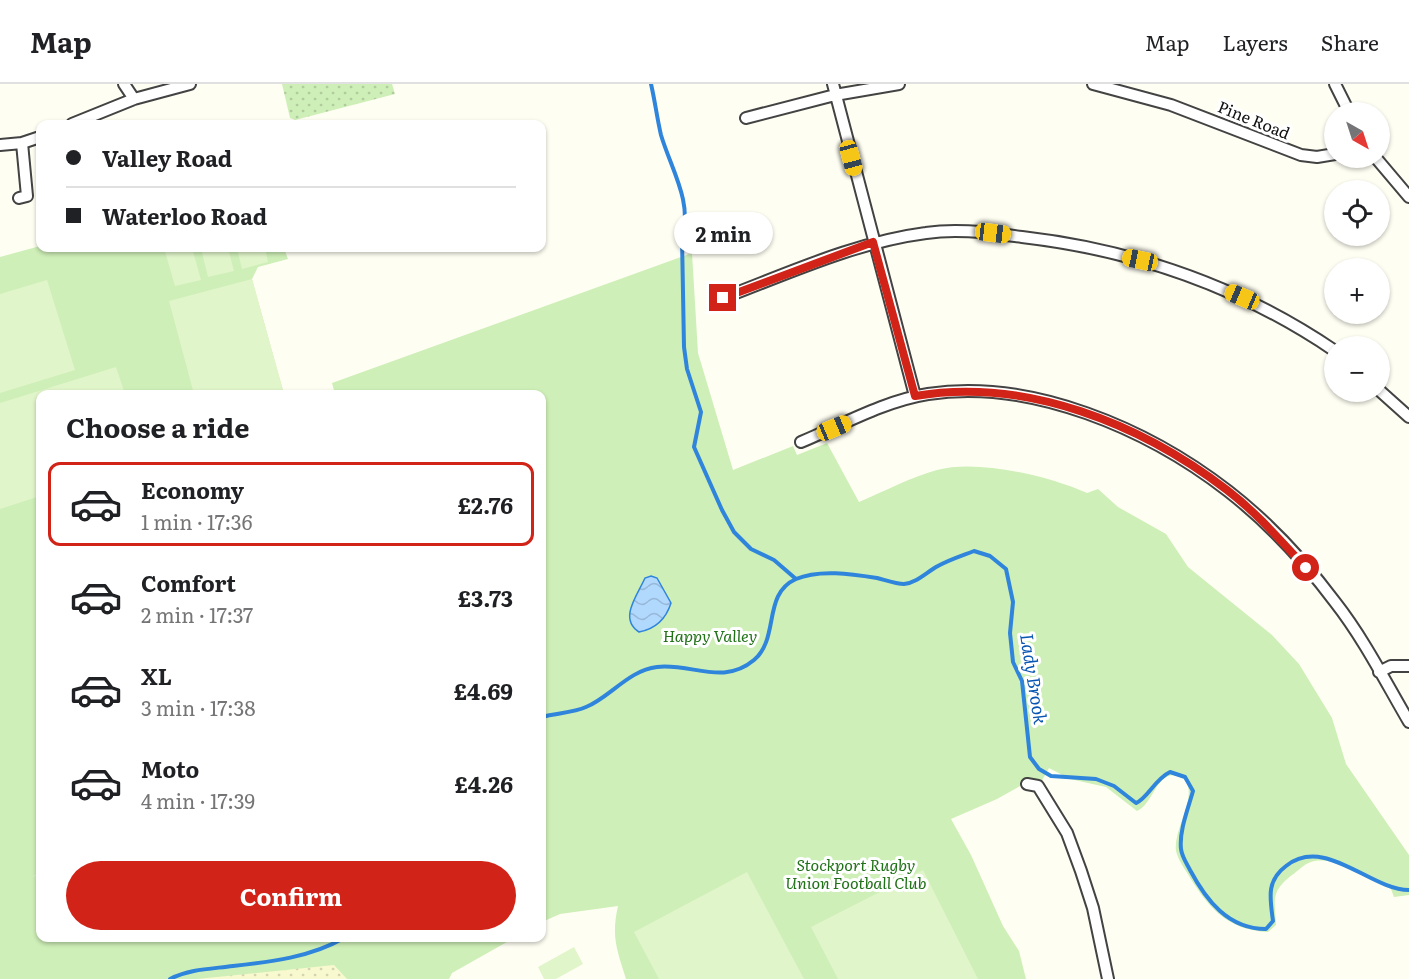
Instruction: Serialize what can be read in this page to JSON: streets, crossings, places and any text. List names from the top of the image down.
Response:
{
  "streets": {
    "street": ["Pine Road"]
  },
  "water": ["Lady Brook"],
  "parks": ["Happy Valley", "Stockport Rugby Union Football Club"],
  "north": "bottom right",
  "page": {
    "header": "Map",
    "nav": ["Map", "Layers", "Share"],
    "map_buttons": ["+", "−"],
    "banner": ["Valley Road", "Waterloo Road"],
    "bubble": "2 min",
    "heading": "Choose a ride",
    "list": [
      {
        "name": "Economy",
        "note": "1 min · 17:36",
        "value": "£2.76"
      },
      {
        "name": "Comfort",
        "note": "2 min · 17:37",
        "value": "£3.73"
      },
      {
        "name": "XL",
        "note": "3 min · 17:38",
        "value": "£4.69"
      },
      {
        "name": "Moto",
        "note": "4 min · 17:39",
        "value": "£4.26"
      }
    ],
    "buttons": "Confirm"
  }
}
